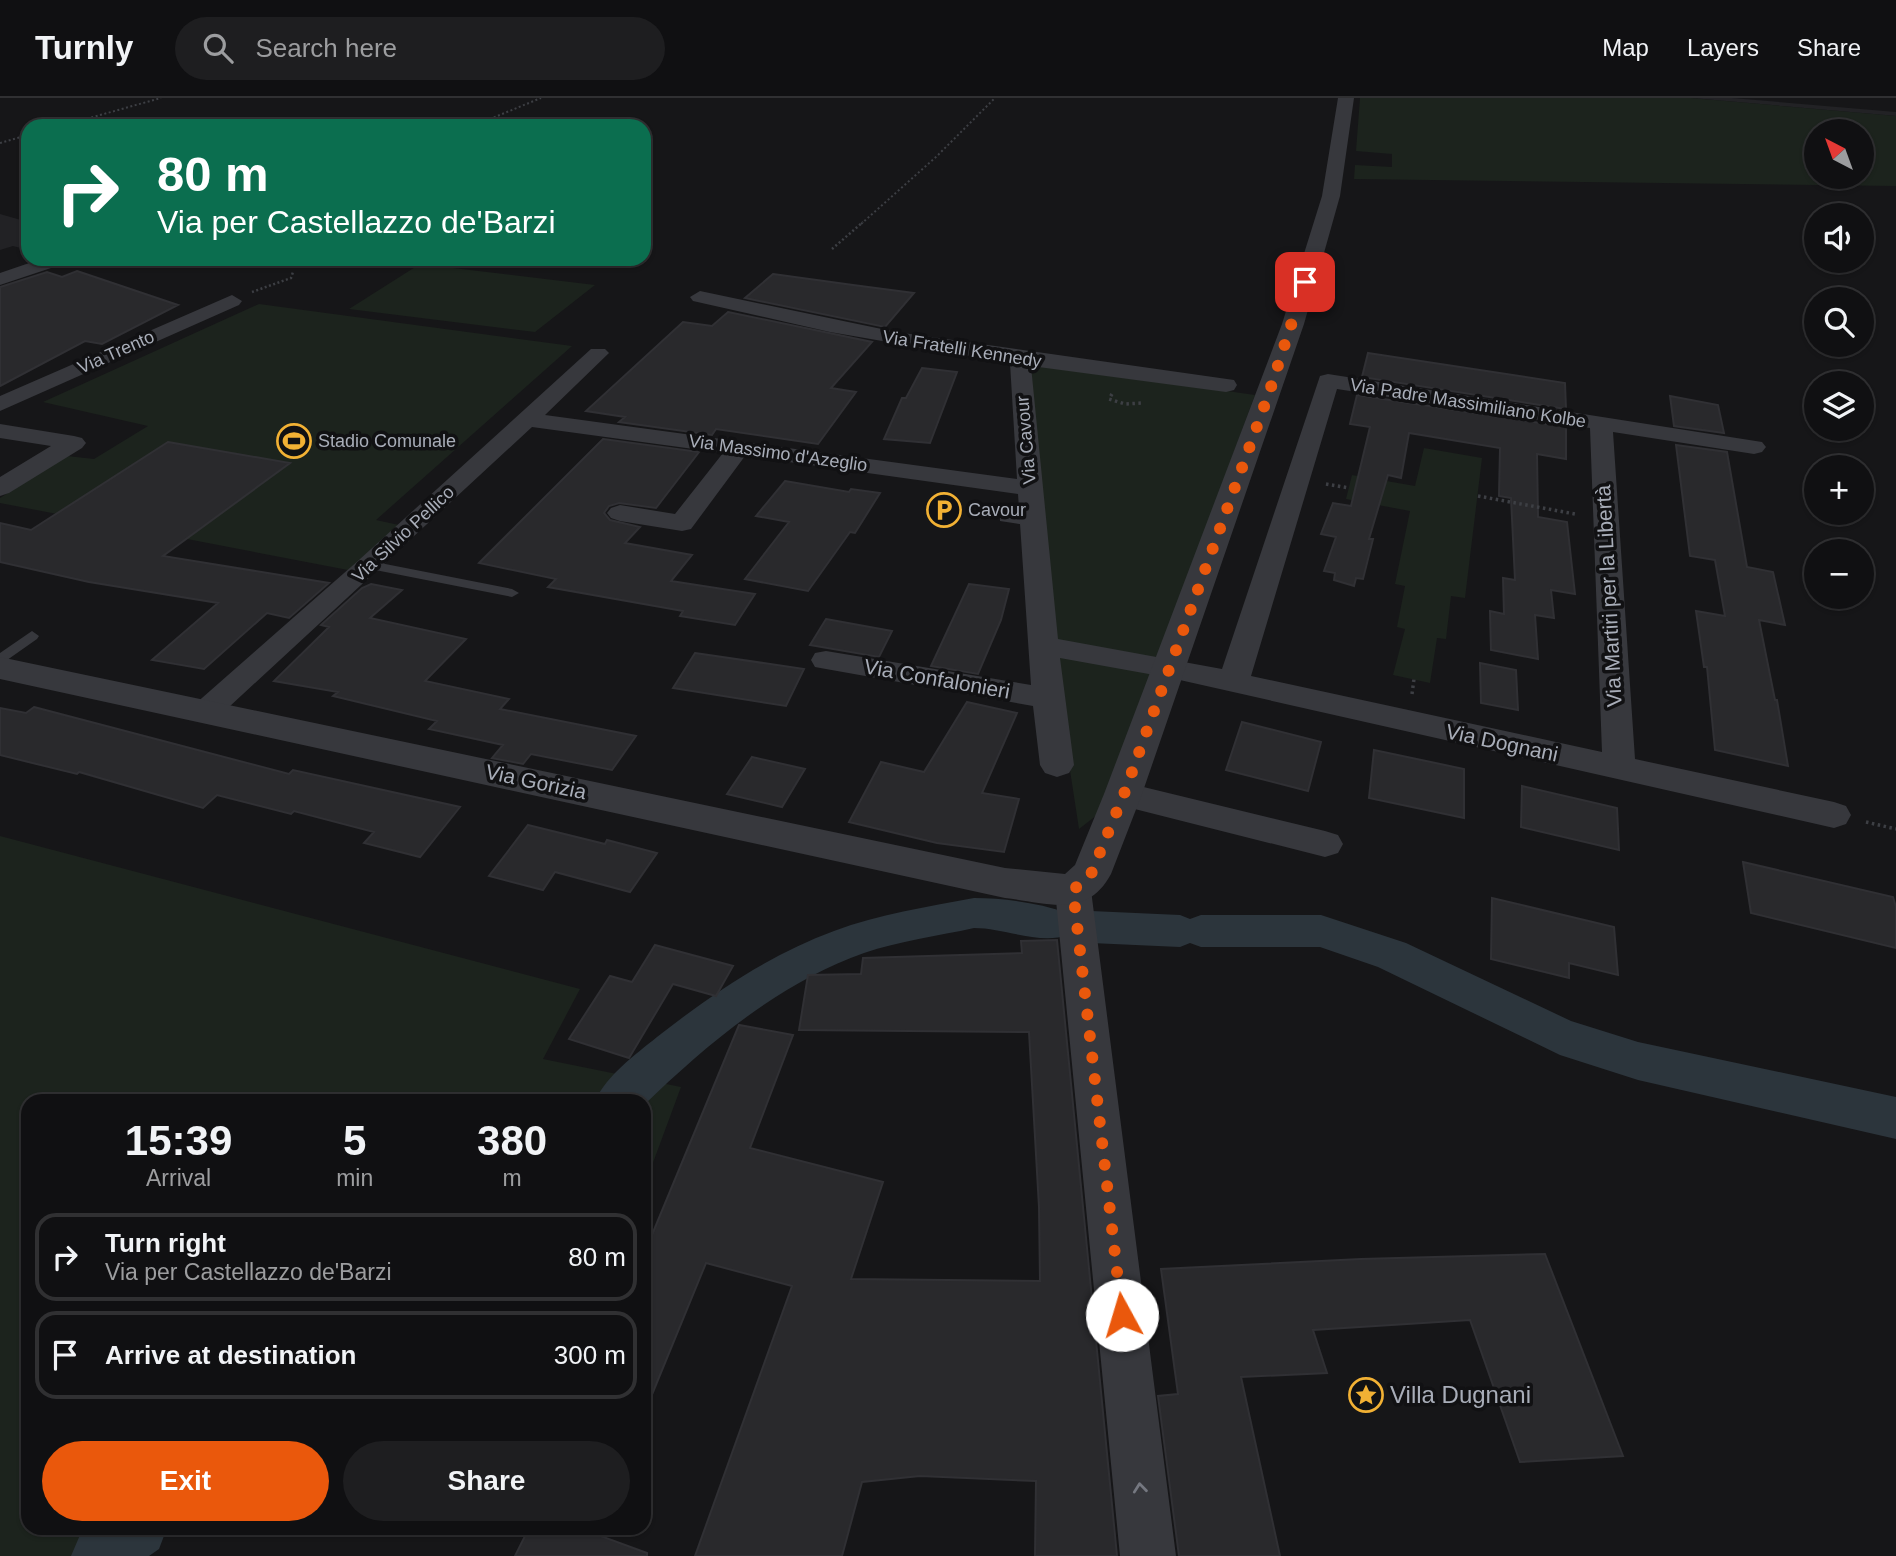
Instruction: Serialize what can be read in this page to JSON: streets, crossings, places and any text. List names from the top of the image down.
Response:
{
  "streets": {
    "street": [
      "Via Fratelli Kennedy",
      "Via Trento",
      "Via Padre Massimiliano Kolbe",
      "Via Cavour",
      "Via Massimo d'Azeglio",
      "Via Silvio Pellico",
      "Via Martiri per la Libertà",
      "Via Confalonieri",
      "Via Dognani",
      "Via Gorizia"
    ]
  },
  "crossings": [
    ["Via Fratelli Kennedy", "Via Cavour"],
    ["Via Padre Massimiliano Kolbe", "Via Martiri per la Libertà"],
    ["Via Padre Massimiliano Kolbe", "Via Dognani"],
    ["Via Cavour", "Via Massimo d'Azeglio"],
    ["Via Cavour", "Via Confalonieri"],
    ["Via Massimo d'Azeglio", "Via Silvio Pellico"],
    ["Via Silvio Pellico", "Via Gorizia"],
    ["Via Martiri per la Libertà", "Via Dognani"]
  ],
  "places": {
    "sports": ["Stadio Comunale"],
    "parking": ["Cavour"],
    "place": ["Villa Dugnani"]
  },
  "north": "top left",
  "page": {
    "header": "Turnly",
    "search": "Search here",
    "nav": ["Map", "Layers", "Share"],
    "map_buttons": ["+", "−"],
    "turn": ["80 m", "Via per Castellazzo de'Barzi"],
    "eta": [
      "15:39",
      "Arrival",
      "5",
      "min",
      "380",
      "m"
    ],
    "list": [
      {
        "name": "Turn right",
        "note": "Via per Castellazzo de'Barzi",
        "value": "80 m"
      },
      {
        "name": "Arrive at destination",
        "value": "300 m"
      }
    ],
    "buttons": ["Exit", "Share"]
  }
}
